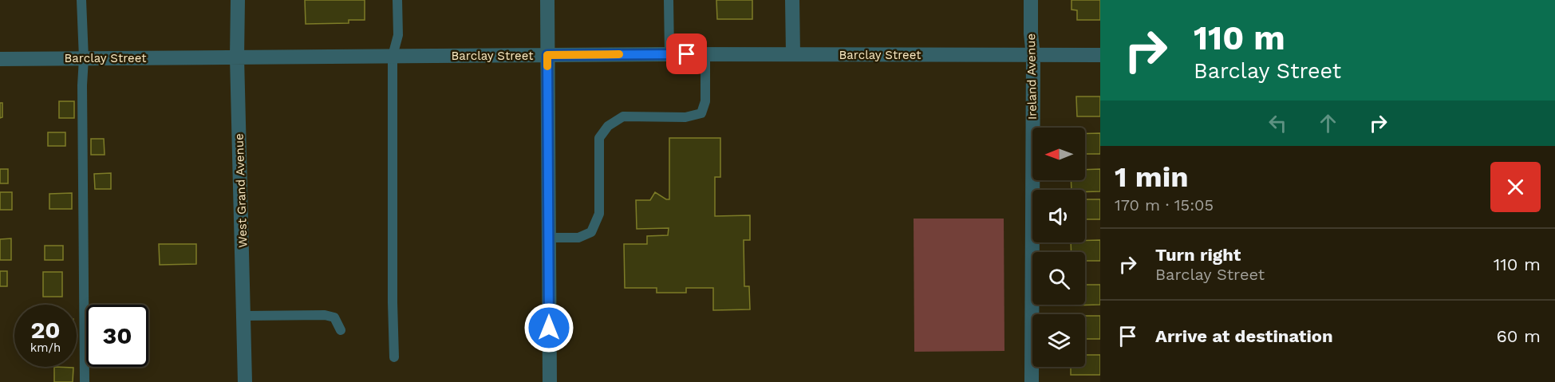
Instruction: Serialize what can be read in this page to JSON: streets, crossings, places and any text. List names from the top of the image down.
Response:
{
  "streets": {
    "street": ["Barclay Street", "Ireland Avenue", "West Grand Avenue"]
  },
  "crossings": [
    ["Barclay Street", "Ireland Avenue"],
    ["Barclay Street", "West Grand Avenue"]
  ],
  "north": "left",
  "page": {
    "turn": ["110 m", "Barclay Street"],
    "heading": ["1 min", "170 m · 15:05"],
    "list": [
      {
        "name": "Turn right",
        "note": "Barclay Street",
        "value": "110 m"
      },
      {
        "name": "Arrive at destination",
        "value": "60 m"
      }
    ],
    "speed": "20 km/h",
    "limit": "30"
  }
}
